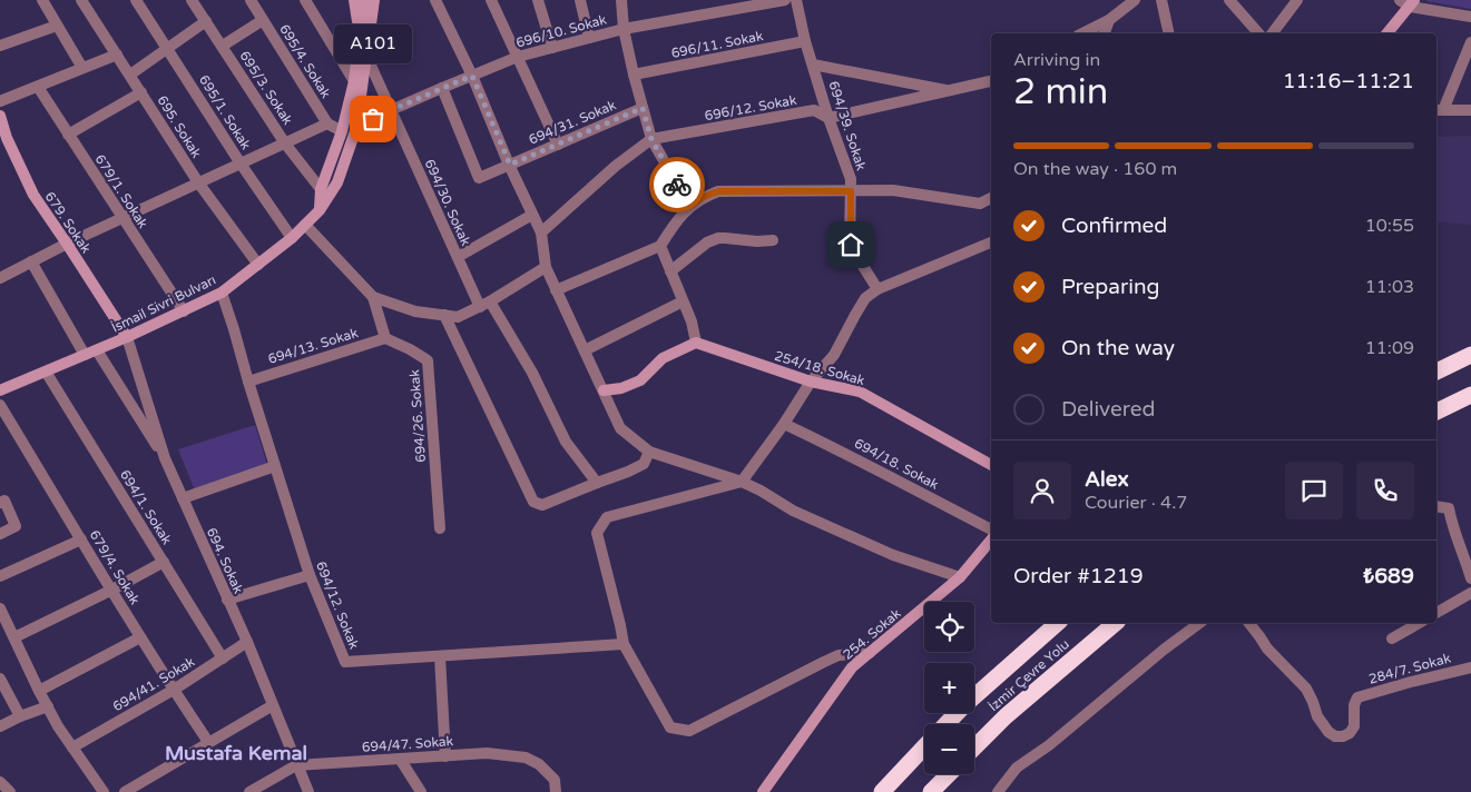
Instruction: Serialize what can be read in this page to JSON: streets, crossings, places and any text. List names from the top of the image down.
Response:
{
  "streets": {
    "highway": ["İzmir Çevre Yolu"],
    "street": [
      "696/10. Sokak",
      "696/11. Sokak",
      "695/4. Sokak",
      "695/3. Sokak",
      "696/12. Sokak",
      "695/1. Sokak",
      "694/31. Sokak",
      "694/39. Sokak",
      "695. Sokak",
      "679/1. Sokak",
      "694/30. Sokak",
      "679. Sokak",
      "İsmail Sivri Bulvarı",
      "694/13. Sokak",
      "254/18. Sokak",
      "694/26. Sokak",
      "694/18. Sokak",
      "694/1. Sokak",
      "694. Sokak",
      "679/4. Sokak",
      "694/12. Sokak",
      "254. Sokak",
      "284/7. Sokak",
      "694/41. Sokak",
      "694/47. Sokak"
    ]
  },
  "crossings": [
    ["696/10. Sokak", "694/31. Sokak"],
    ["696/10. Sokak", "694/30. Sokak"],
    ["696/10. Sokak", "İsmail Sivri Bulvarı"],
    ["696/11. Sokak", "694/39. Sokak"],
    ["696/12. Sokak", "694/39. Sokak"],
    ["695/1. Sokak", "İsmail Sivri Bulvarı"],
    ["695. Sokak", "İsmail Sivri Bulvarı"],
    ["679/1. Sokak", "İsmail Sivri Bulvarı"],
    ["694/30. Sokak", "İsmail Sivri Bulvarı"],
    ["679. Sokak", "İsmail Sivri Bulvarı"],
    ["679. Sokak", "694. Sokak"],
    ["İsmail Sivri Bulvarı", "694/1. Sokak"],
    ["İsmail Sivri Bulvarı", "694. Sokak"],
    ["İsmail Sivri Bulvarı", "694/12. Sokak"],
    ["694/13. Sokak", "694/26. Sokak"],
    ["694/13. Sokak", "694/12. Sokak"],
    ["694/1. Sokak", "694/41. Sokak"],
    ["694. Sokak", "694/41. Sokak"],
    ["694. Sokak", "694/47. Sokak"],
    ["679/4. Sokak", "694/41. Sokak"]
  ],
  "districts": ["Mustafa Kemal"],
  "places": ["A101"],
  "page": {
    "bubble": "A101",
    "heading": ["2 min", "Arriving in", "11:16–11:21"],
    "panel": [
      "Alex",
      "Courier · 4.7",
      "Order #1219",
      "₺689"
    ],
    "bar": "On the way · 160 m",
    "list": [
      ["Confirmed", "10:55"],
      ["Preparing", "11:03"],
      ["On the way", "11:09"],
      "Delivered"
    ],
    "map_buttons": ["+", "−"]
  }
}
